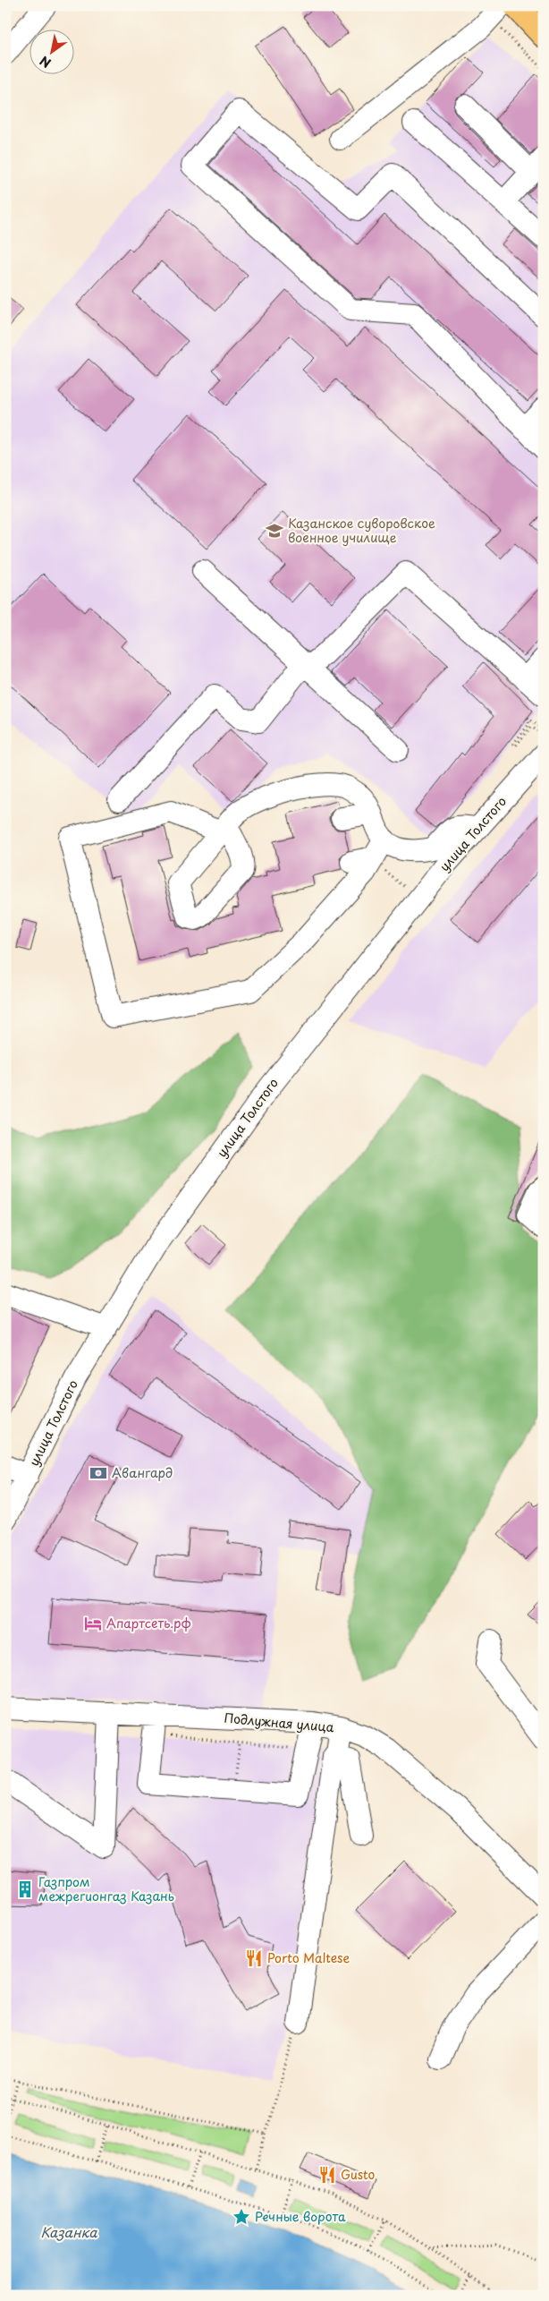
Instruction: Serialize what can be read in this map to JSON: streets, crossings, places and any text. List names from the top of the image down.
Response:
{
  "streets": {
    "street": ["улица Толстого", "Подлужная улица"]
  },
  "water": ["Казанка"],
  "places": {
    "school or university": ["Казанское суворовское военное училище"],
    "bank": ["Авангард"],
    "hotel": ["Апартсеть.рф"],
    "building": ["Газпром межрегионгаз Казань"],
    "restaurant": ["Porto Maltese", "Gusto"],
    "place": ["Речные ворота"]
  },
  "north": "bottom left"
}
